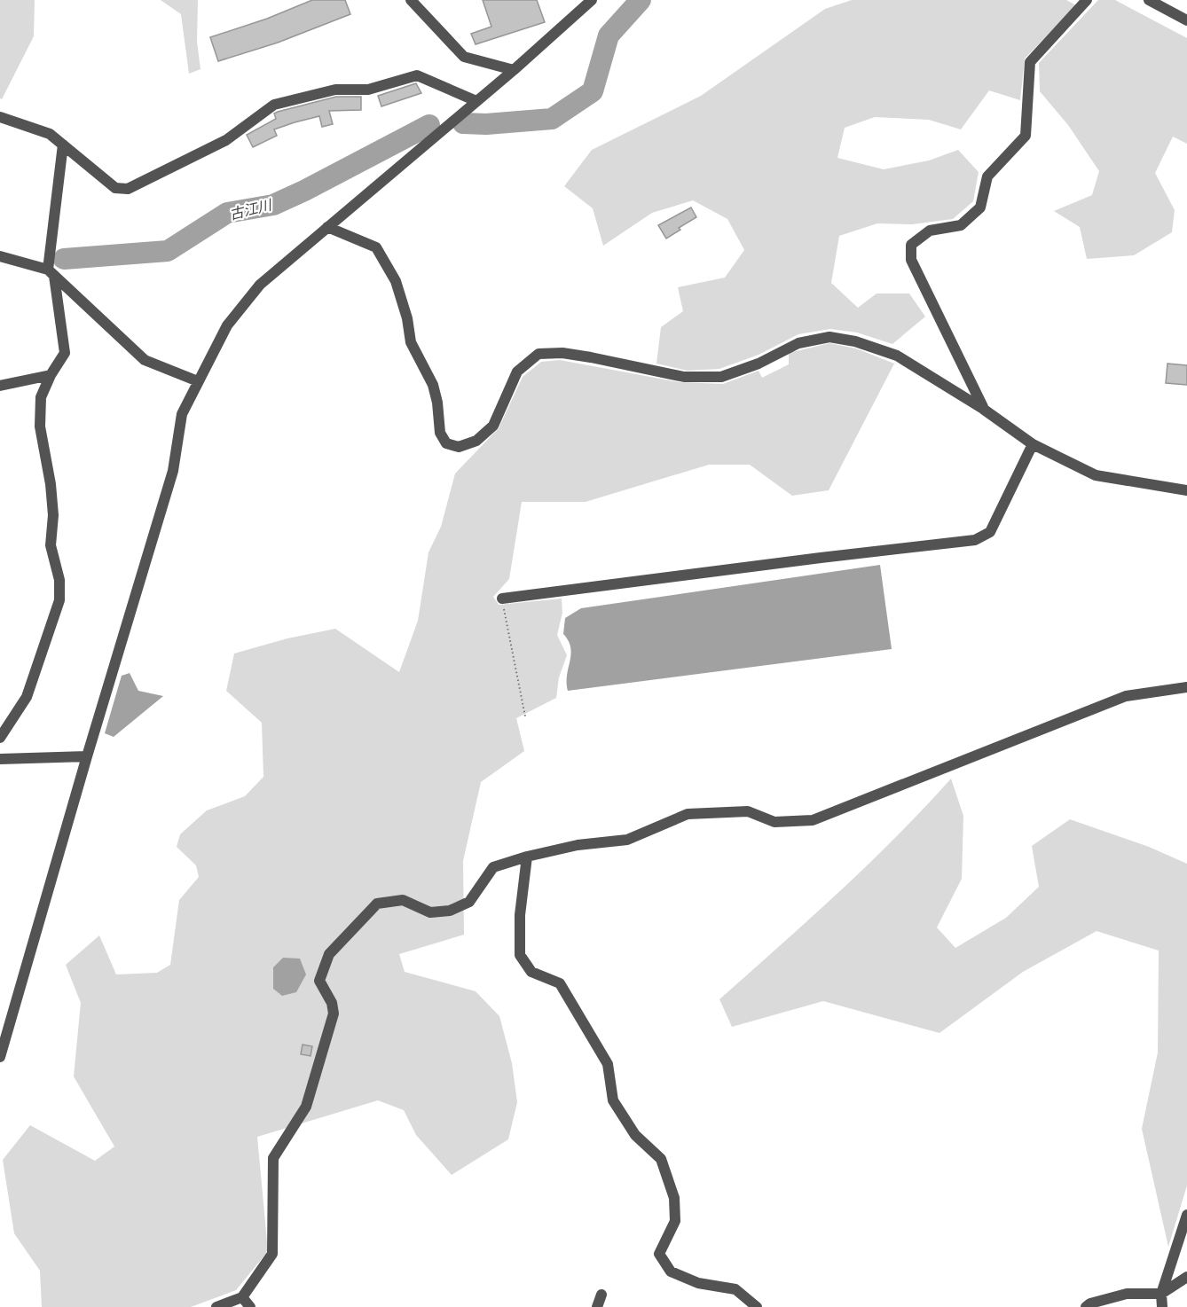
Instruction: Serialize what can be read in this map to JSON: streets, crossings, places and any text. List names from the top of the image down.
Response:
{
  "water": ["古江川"]
}
